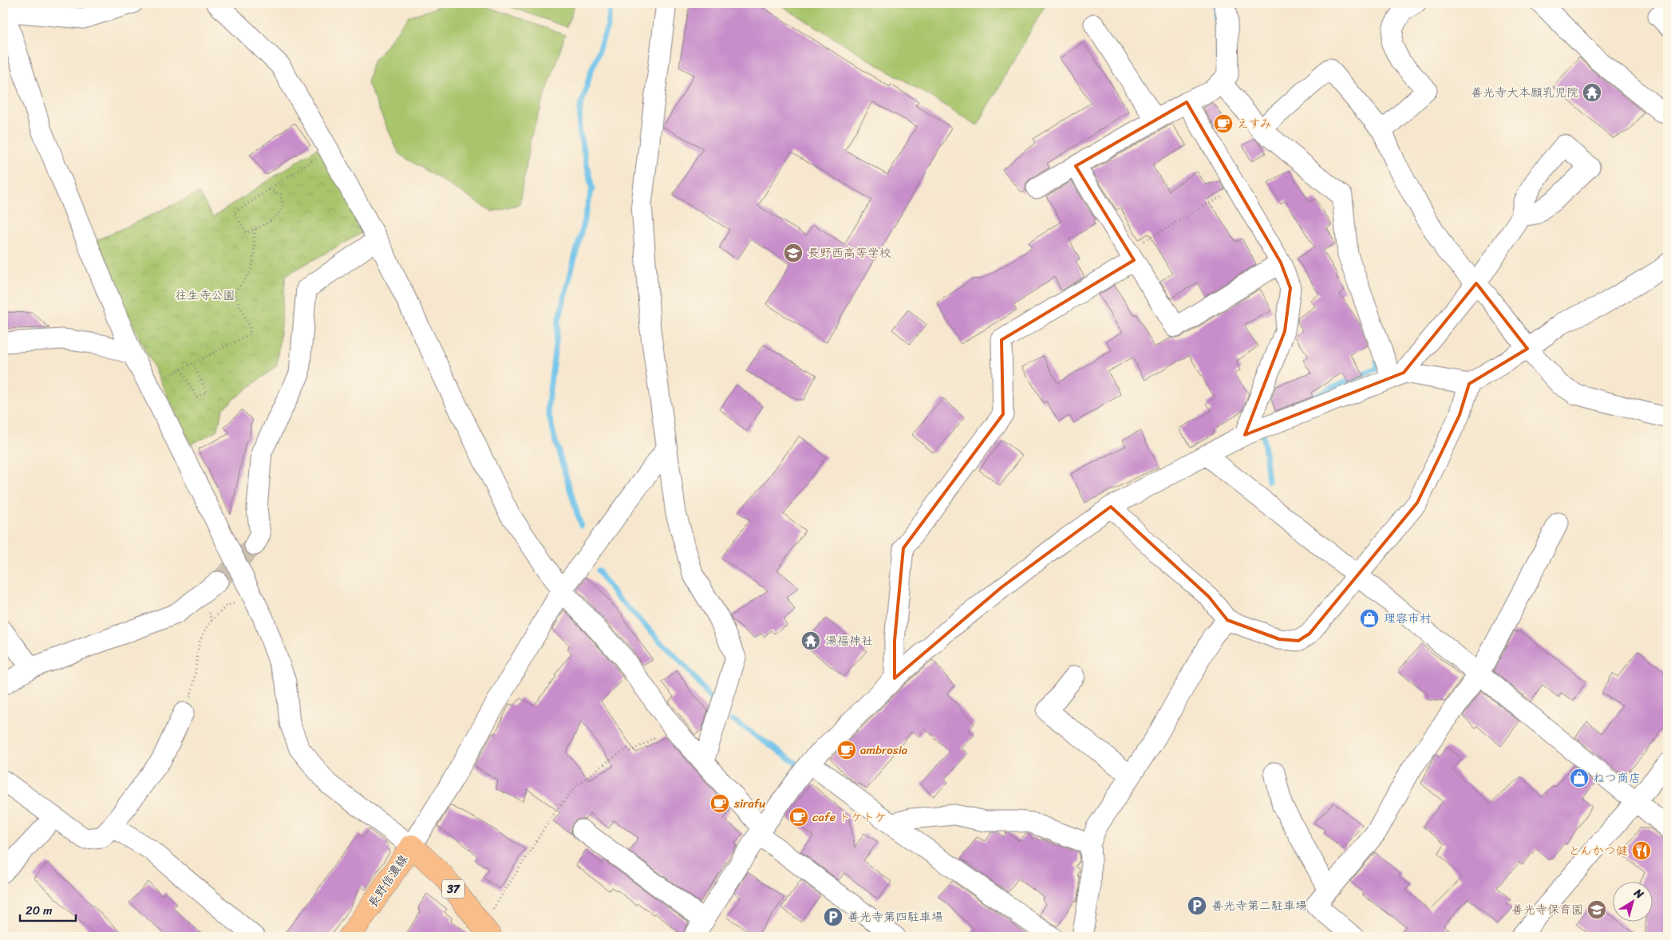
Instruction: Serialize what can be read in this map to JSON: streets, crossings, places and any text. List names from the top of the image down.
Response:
{
  "streets": {
    "main road": ["長野信濃線", "37"]
  },
  "parks": ["往生寺公園"],
  "places": {
    "temple": ["善光寺大本願乳児院", "湯福神社"],
    "cafe": [
      "えすみ",
      "ambrosia",
      "sirafu",
      "cafe トケトケ"
    ],
    "school or university": ["長野西高等学校", "善光寺保育園"],
    "shop": ["理容市村", "ねつ商店"],
    "restaurant": ["とんかつ健"],
    "parking": ["善光寺第二駐車場", "善光寺第四駐車場"]
  },
  "scale_bar": "20 m",
  "north": "top right"
}
